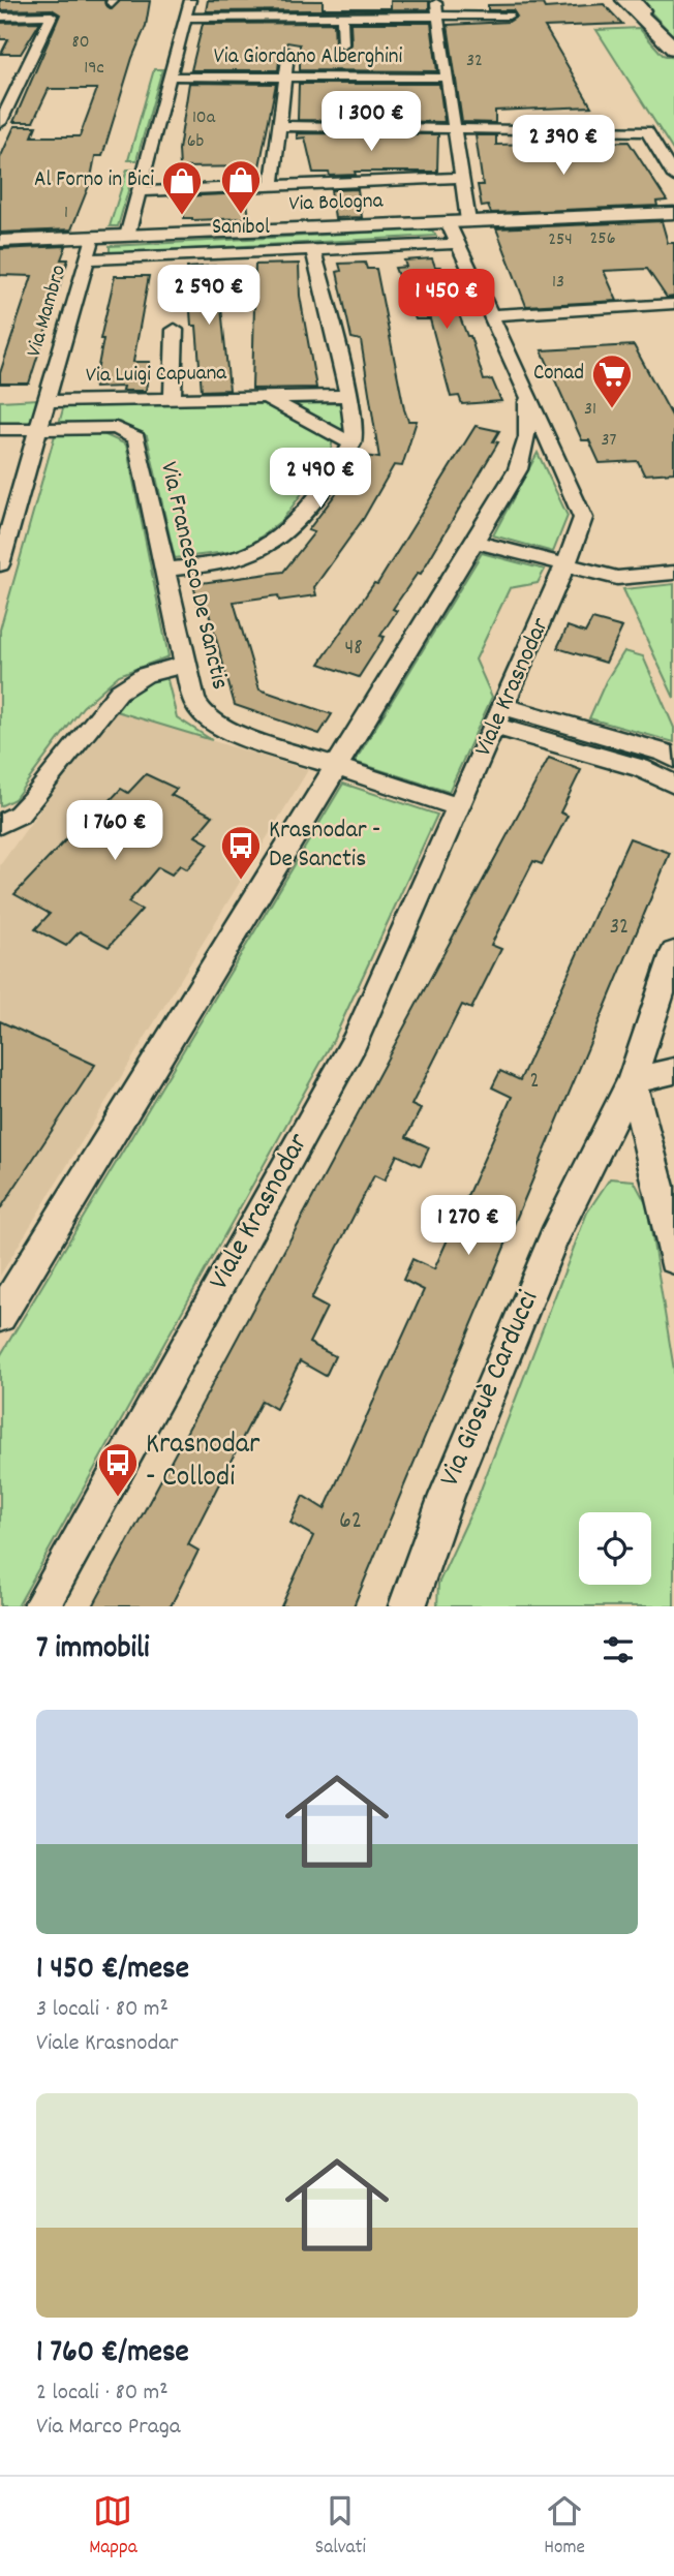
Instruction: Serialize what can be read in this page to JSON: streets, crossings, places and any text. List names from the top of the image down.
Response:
{
  "streets": {
    "street": [
      "Via Giordano Alberghini",
      "Via Bologna",
      "Via Mambro",
      "Via Luigi Capuana",
      "Via Francesco De Sanctis",
      "Viale Krasnodar",
      "Via Giosuè Carducci"
    ]
  },
  "crossings": [
    ["Via Bologna", "Via Mambro"],
    ["Via Bologna", "Viale Krasnodar"],
    ["Via Mambro", "Via Luigi Capuana"],
    ["Via Mambro", "Via Francesco De Sanctis"],
    ["Via Francesco De Sanctis", "Viale Krasnodar"]
  ],
  "places": {
    "shop": ["Sanibol", "Al Forno in Bici"],
    "supermarket": ["Conad"],
    "bus stop": ["Krasnodar - De Sanctis", "Krasnodar - Collodi"]
  },
  "house_numbers": [
    "80",
    "32",
    "19c",
    "10a",
    "6b",
    "1",
    "256",
    "254",
    "13",
    "31",
    "37",
    "48",
    "32",
    "2",
    "62"
  ],
  "page": {
    "price": [
      "1 300 €",
      "2 390 €",
      "2 590 €",
      "1 450 €",
      "2 490 €",
      "1 760 €",
      "1 270 €"
    ],
    "heading": "7 immobili",
    "list": [
      {
        "name": "1 450 €/mese",
        "note": "3 locali · 80 m² · Viale Krasnodar"
      },
      {
        "name": "1 760 €/mese",
        "note": "2 locali · 80 m² · Via Marco Praga"
      }
    ],
    "tabs": ["Mappa", "Salvati", "Home"]
  }
}
